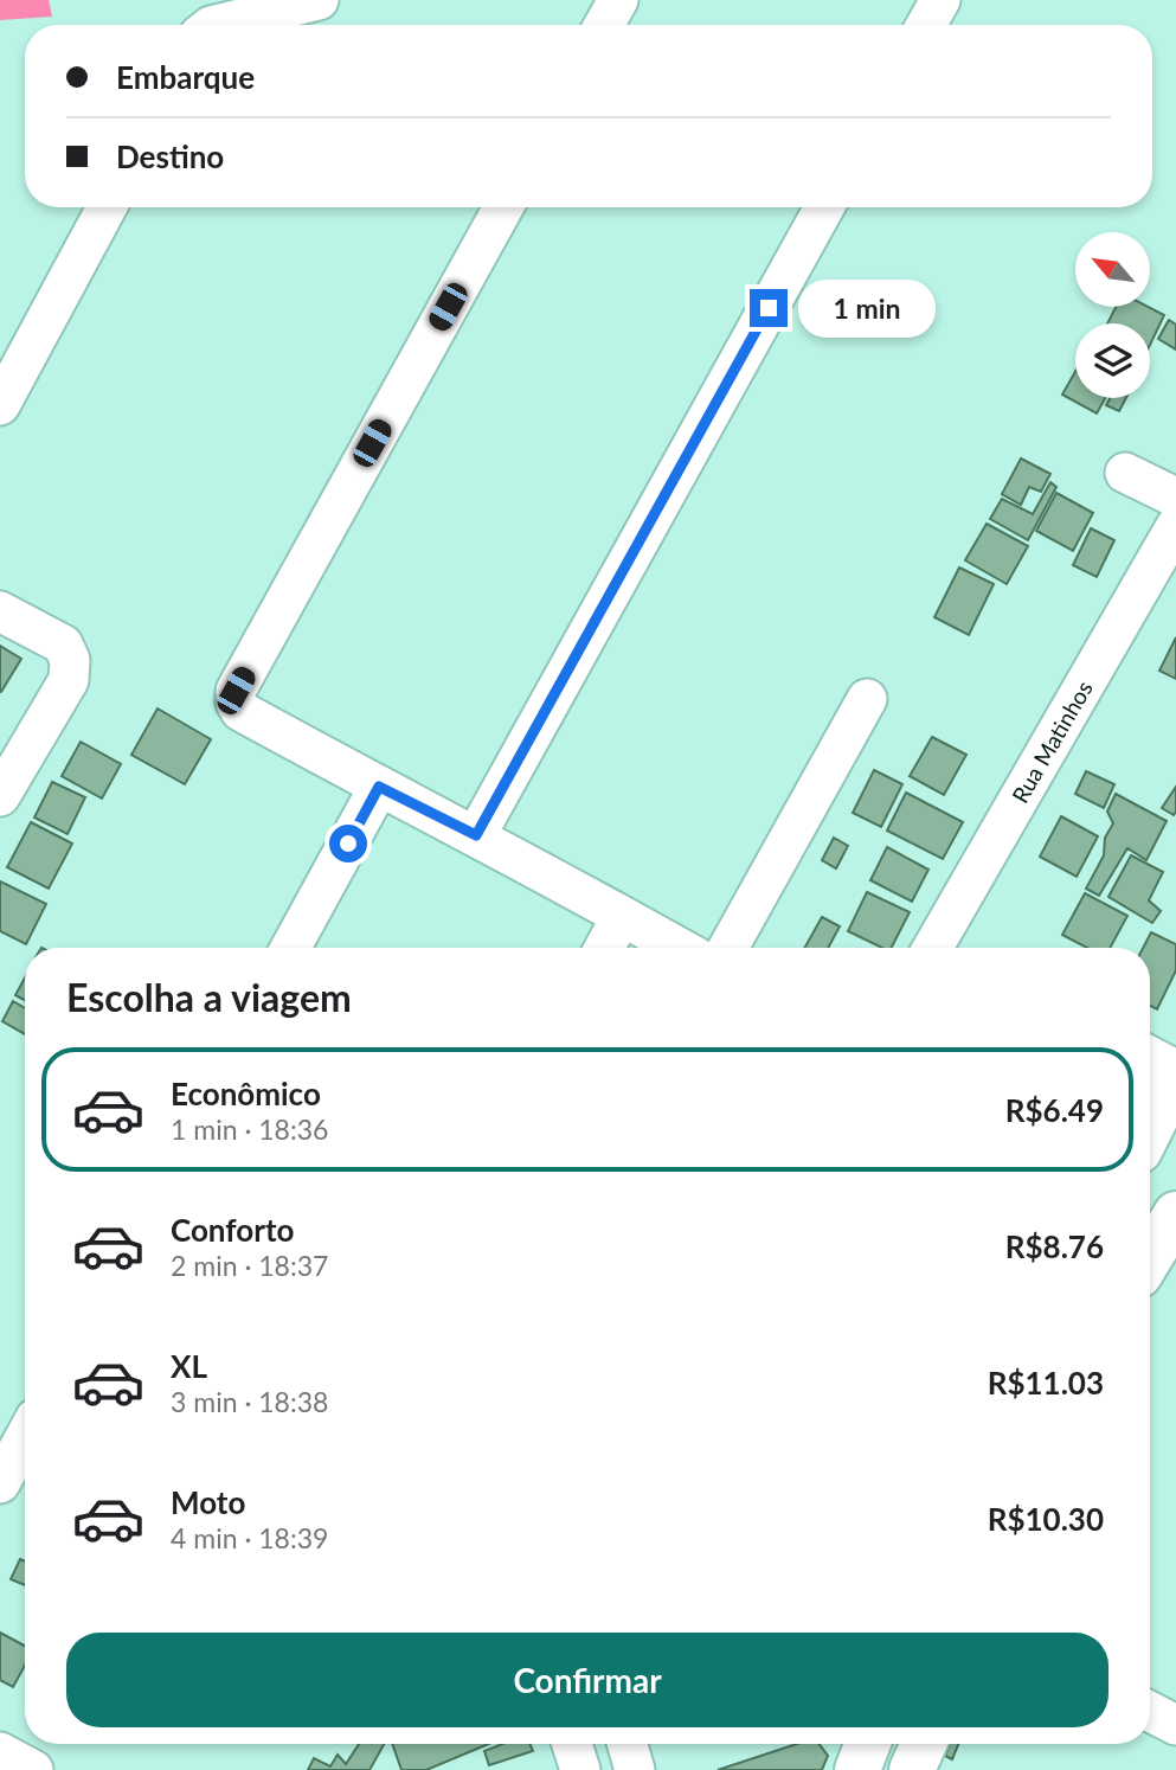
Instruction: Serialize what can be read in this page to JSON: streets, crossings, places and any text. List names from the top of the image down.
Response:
{
  "streets": {
    "street": ["Rua Matinhos"]
  },
  "north": "top left",
  "page": {
    "banner": ["Embarque", "Destino"],
    "bubble": "1 min",
    "heading": "Escolha a viagem",
    "list": [
      {
        "name": "Econômico",
        "note": "1 min · 18:36",
        "value": "R$6.49"
      },
      {
        "name": "Conforto",
        "note": "2 min · 18:37",
        "value": "R$8.76"
      },
      {
        "name": "XL",
        "note": "3 min · 18:38",
        "value": "R$11.03"
      },
      {
        "name": "Moto",
        "note": "4 min · 18:39",
        "value": "R$10.30"
      }
    ],
    "buttons": "Confirmar"
  }
}
